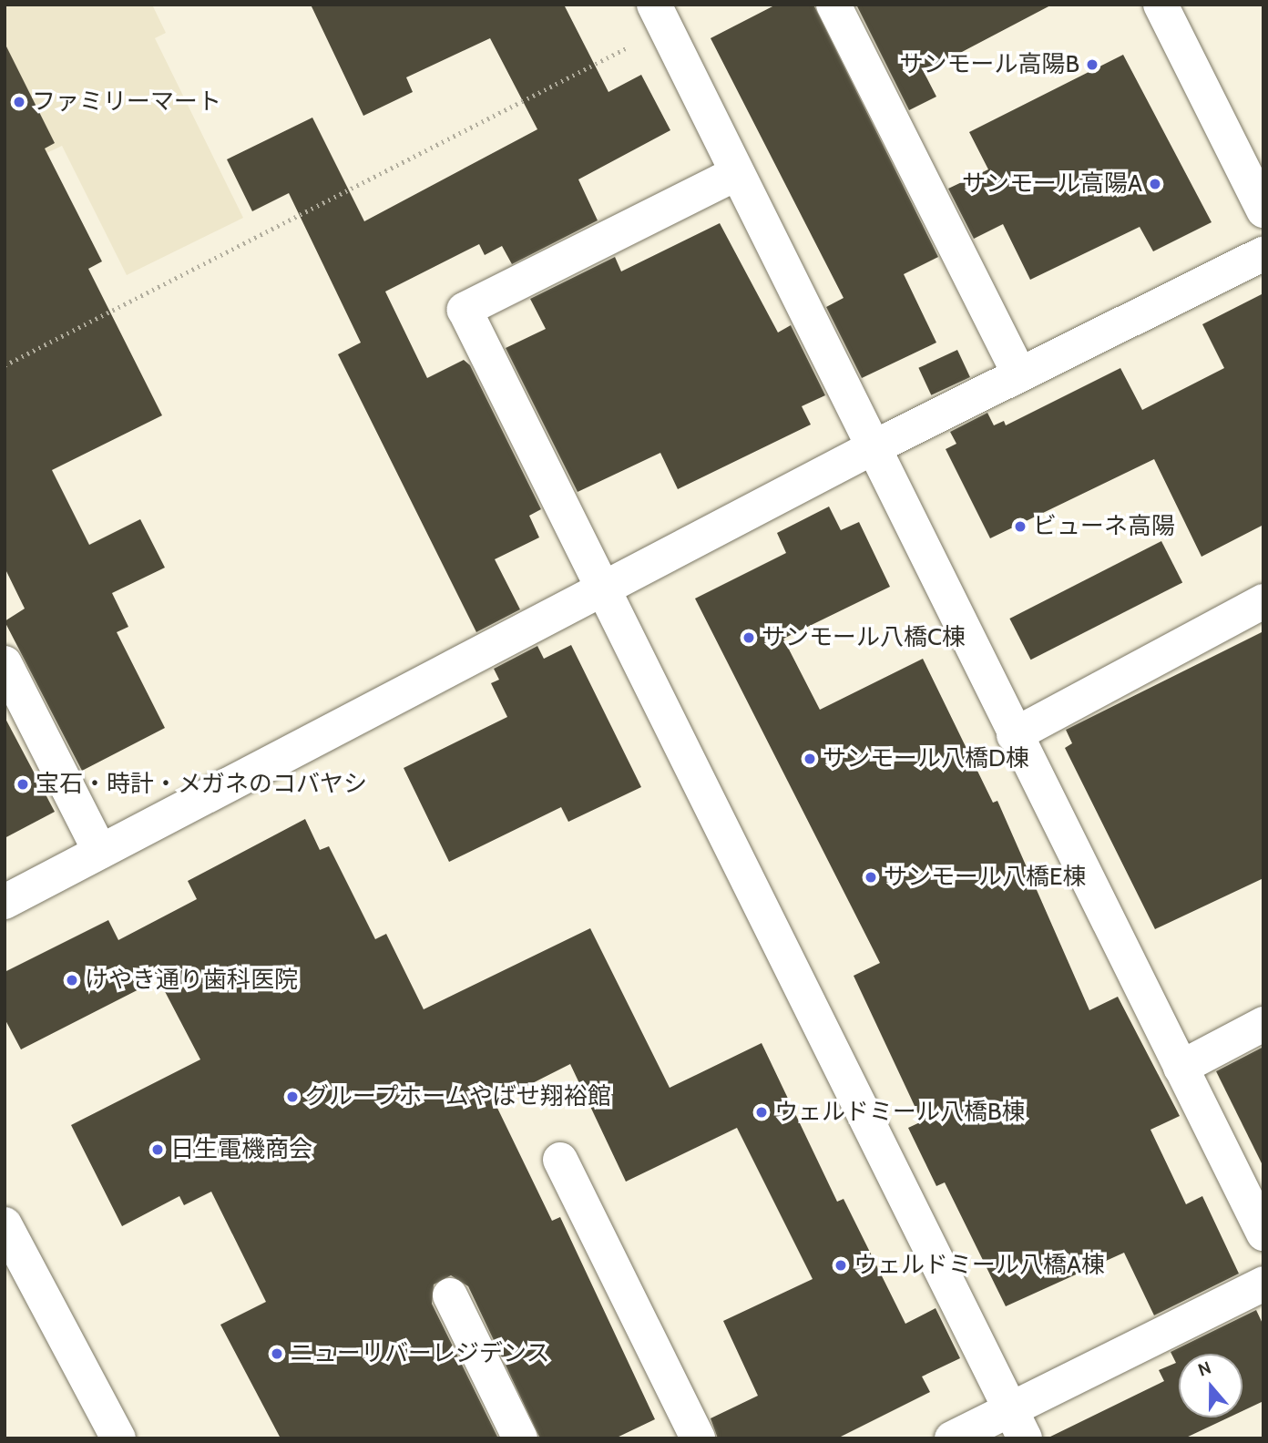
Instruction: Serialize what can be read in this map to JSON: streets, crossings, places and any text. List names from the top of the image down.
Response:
{
  "places": [
    "サンモール高陽B",
    "ファミリーマート",
    "サンモール高陽A",
    "ビューネ高陽",
    "サンモール八橋C棟",
    "サンモール八橋D棟",
    "宝石・時計・メガネのコバヤシ",
    "サンモール八橋E棟",
    "けやき通り歯科医院",
    "グループホームやばせ翔裕館",
    "ウェルドミール八橋B棟",
    "日生電機商会",
    "ウェルドミール八橋A棟",
    "ニューリバーレジデンス"
  ],
  "north": "top"
}
